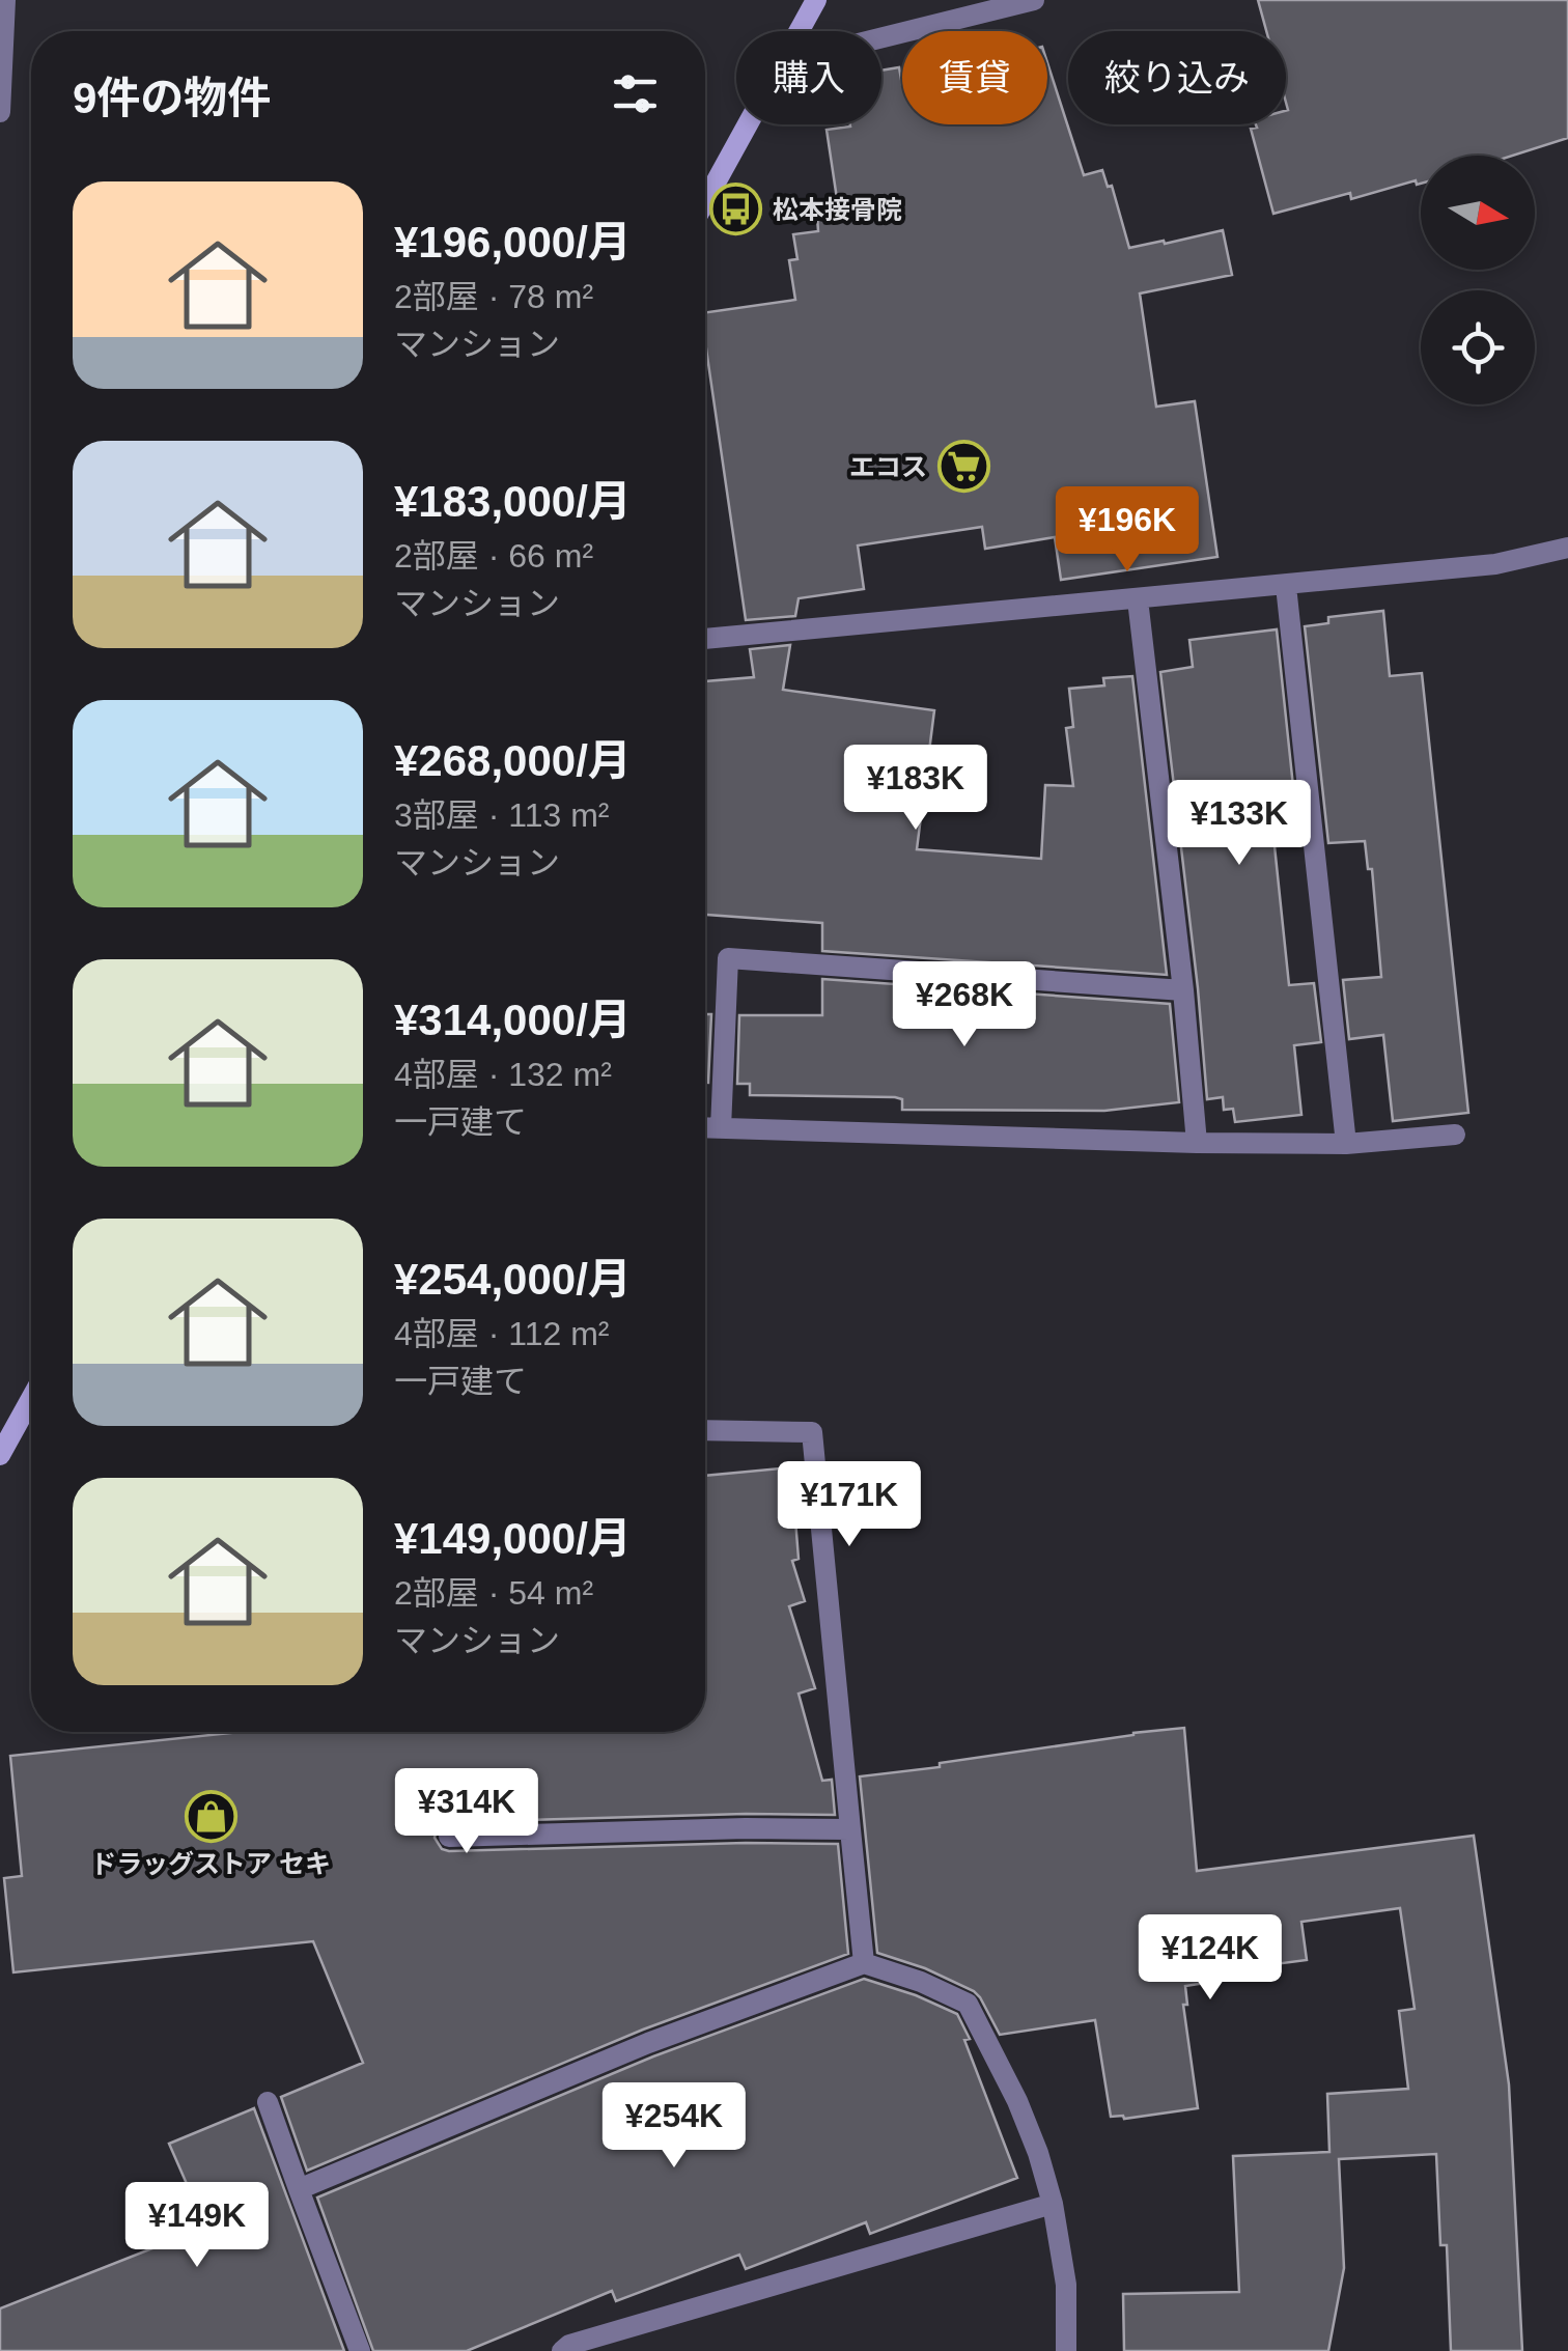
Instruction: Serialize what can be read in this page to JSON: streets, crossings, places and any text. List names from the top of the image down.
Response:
{
  "places": {
    "bus stop": ["松本接骨院"],
    "supermarket": ["エコス"],
    "shop": ["ドラッグストア セキ"]
  },
  "north": "right",
  "page": {
    "chip": ["購入", "賃貸", "絞り込み"],
    "heading": "9件の物件",
    "list": [
      {
        "name": "¥196,000/月",
        "note": "2部屋 · 78 m² · マンション"
      },
      {
        "name": "¥183,000/月",
        "note": "2部屋 · 66 m² · マンション"
      },
      {
        "name": "¥268,000/月",
        "note": "3部屋 · 113 m² · マンション"
      },
      {
        "name": "¥314,000/月",
        "note": "4部屋 · 132 m² · 一戸建て"
      },
      {
        "name": "¥254,000/月",
        "note": "4部屋 · 112 m² · 一戸建て"
      },
      {
        "name": "¥149,000/月",
        "note": "2部屋 · 54 m² · マンション"
      }
    ],
    "price": [
      "¥196K",
      "¥183K",
      "¥133K",
      "¥268K",
      "¥171K",
      "¥314K",
      "¥124K",
      "¥254K",
      "¥149K"
    ]
  }
}
